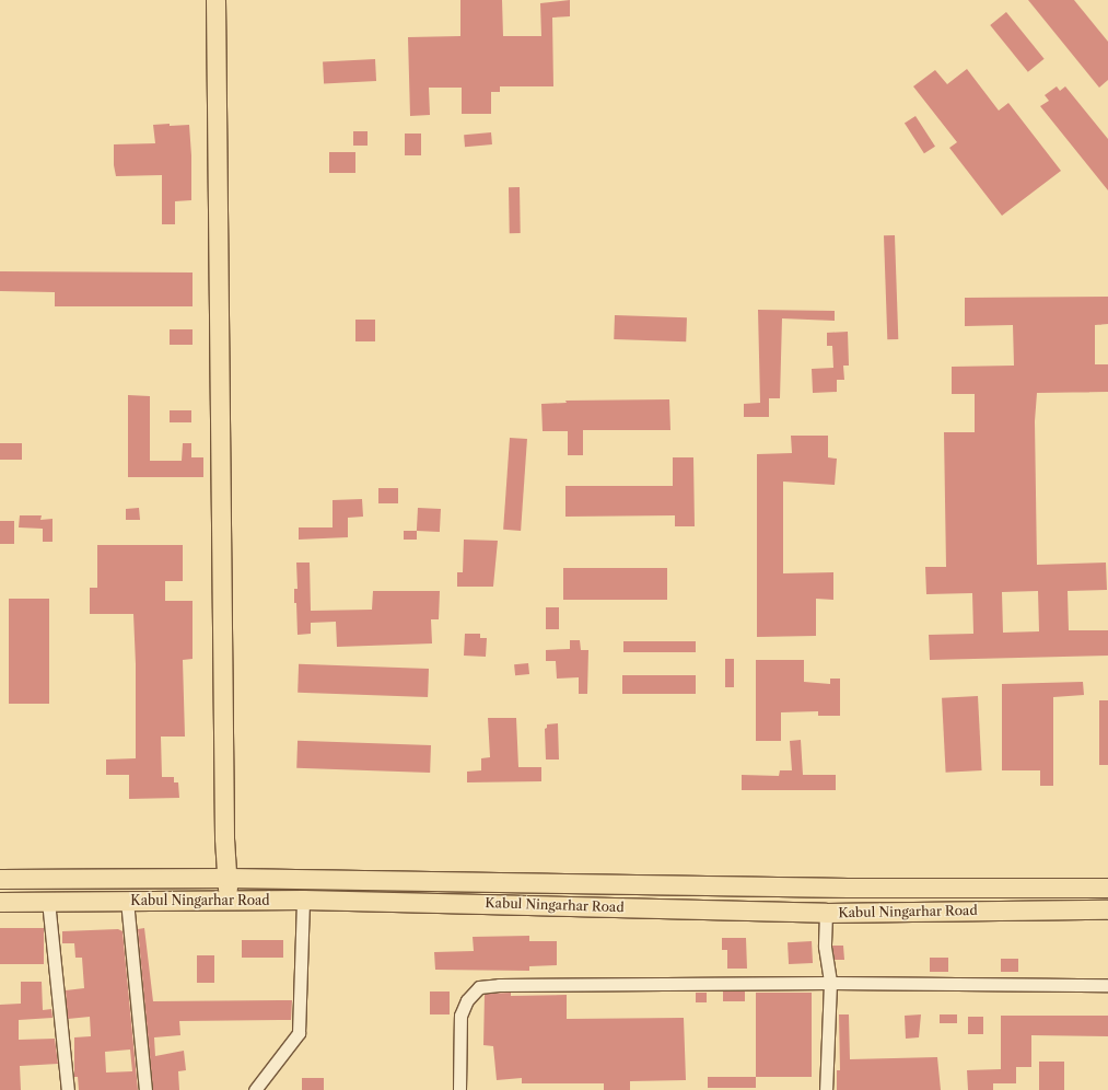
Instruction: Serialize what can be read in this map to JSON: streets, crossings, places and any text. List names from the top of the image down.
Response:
{
  "streets": {
    "highway": ["Kabul Ningarhar Road"]
  }
}
